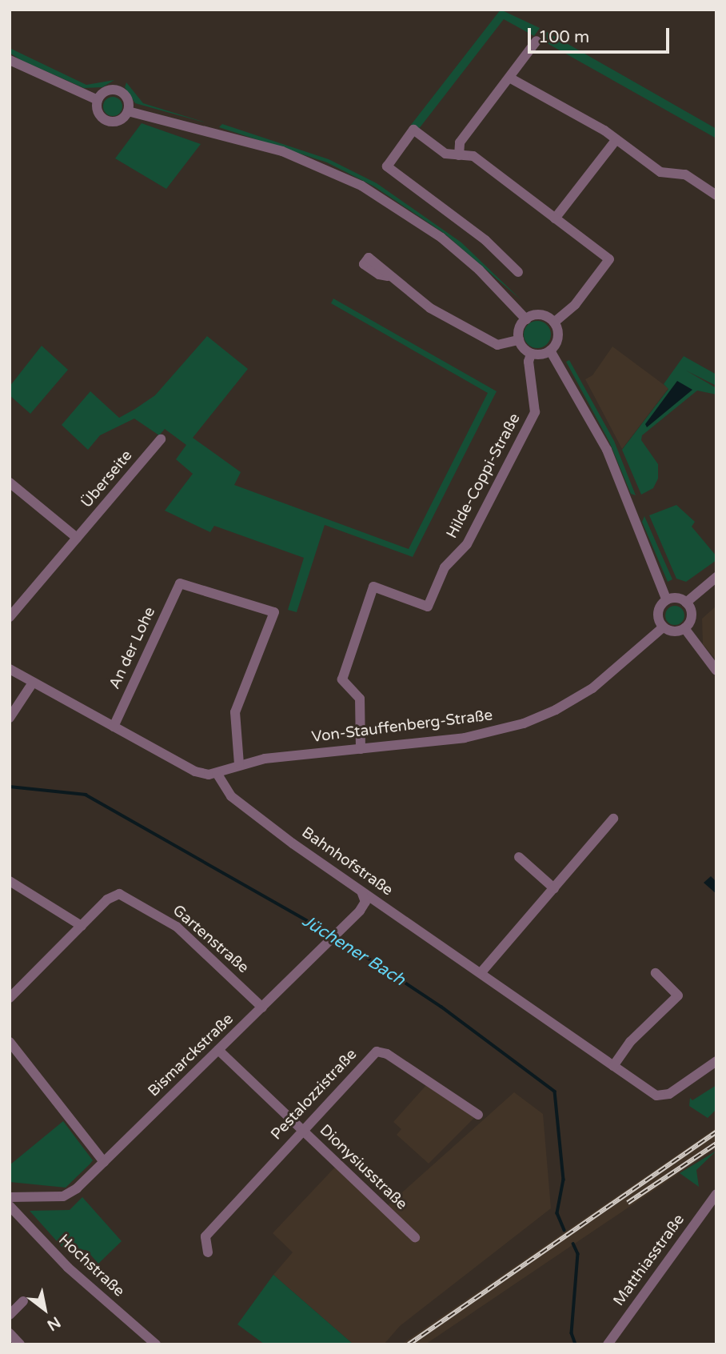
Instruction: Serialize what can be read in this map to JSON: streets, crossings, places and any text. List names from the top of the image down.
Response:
{
  "streets": {
    "street": [
      "Hilde-Coppi-Straße",
      "Überseite",
      "An der Lohe",
      "Von-Stauffenberg-Straße",
      "Bahnhofstraße",
      "Gartenstraße",
      "Bismarckstraße",
      "Pestalozzistraße",
      "Dionysiusstraße",
      "Matthiasstraße",
      "Hochstraße"
    ]
  },
  "crossings": [
    ["Hilde-Coppi-Straße", "Von-Stauffenberg-Straße"],
    ["An der Lohe", "Von-Stauffenberg-Straße"],
    ["Von-Stauffenberg-Straße", "Bahnhofstraße"],
    ["Bahnhofstraße", "Bismarckstraße"],
    ["Gartenstraße", "Bismarckstraße"],
    ["Bismarckstraße", "Dionysiusstraße"],
    ["Pestalozzistraße", "Dionysiusstraße"]
  ],
  "water": ["Jüchener Bach"],
  "scale_bar": "100 m",
  "north": "bottom right"
}
